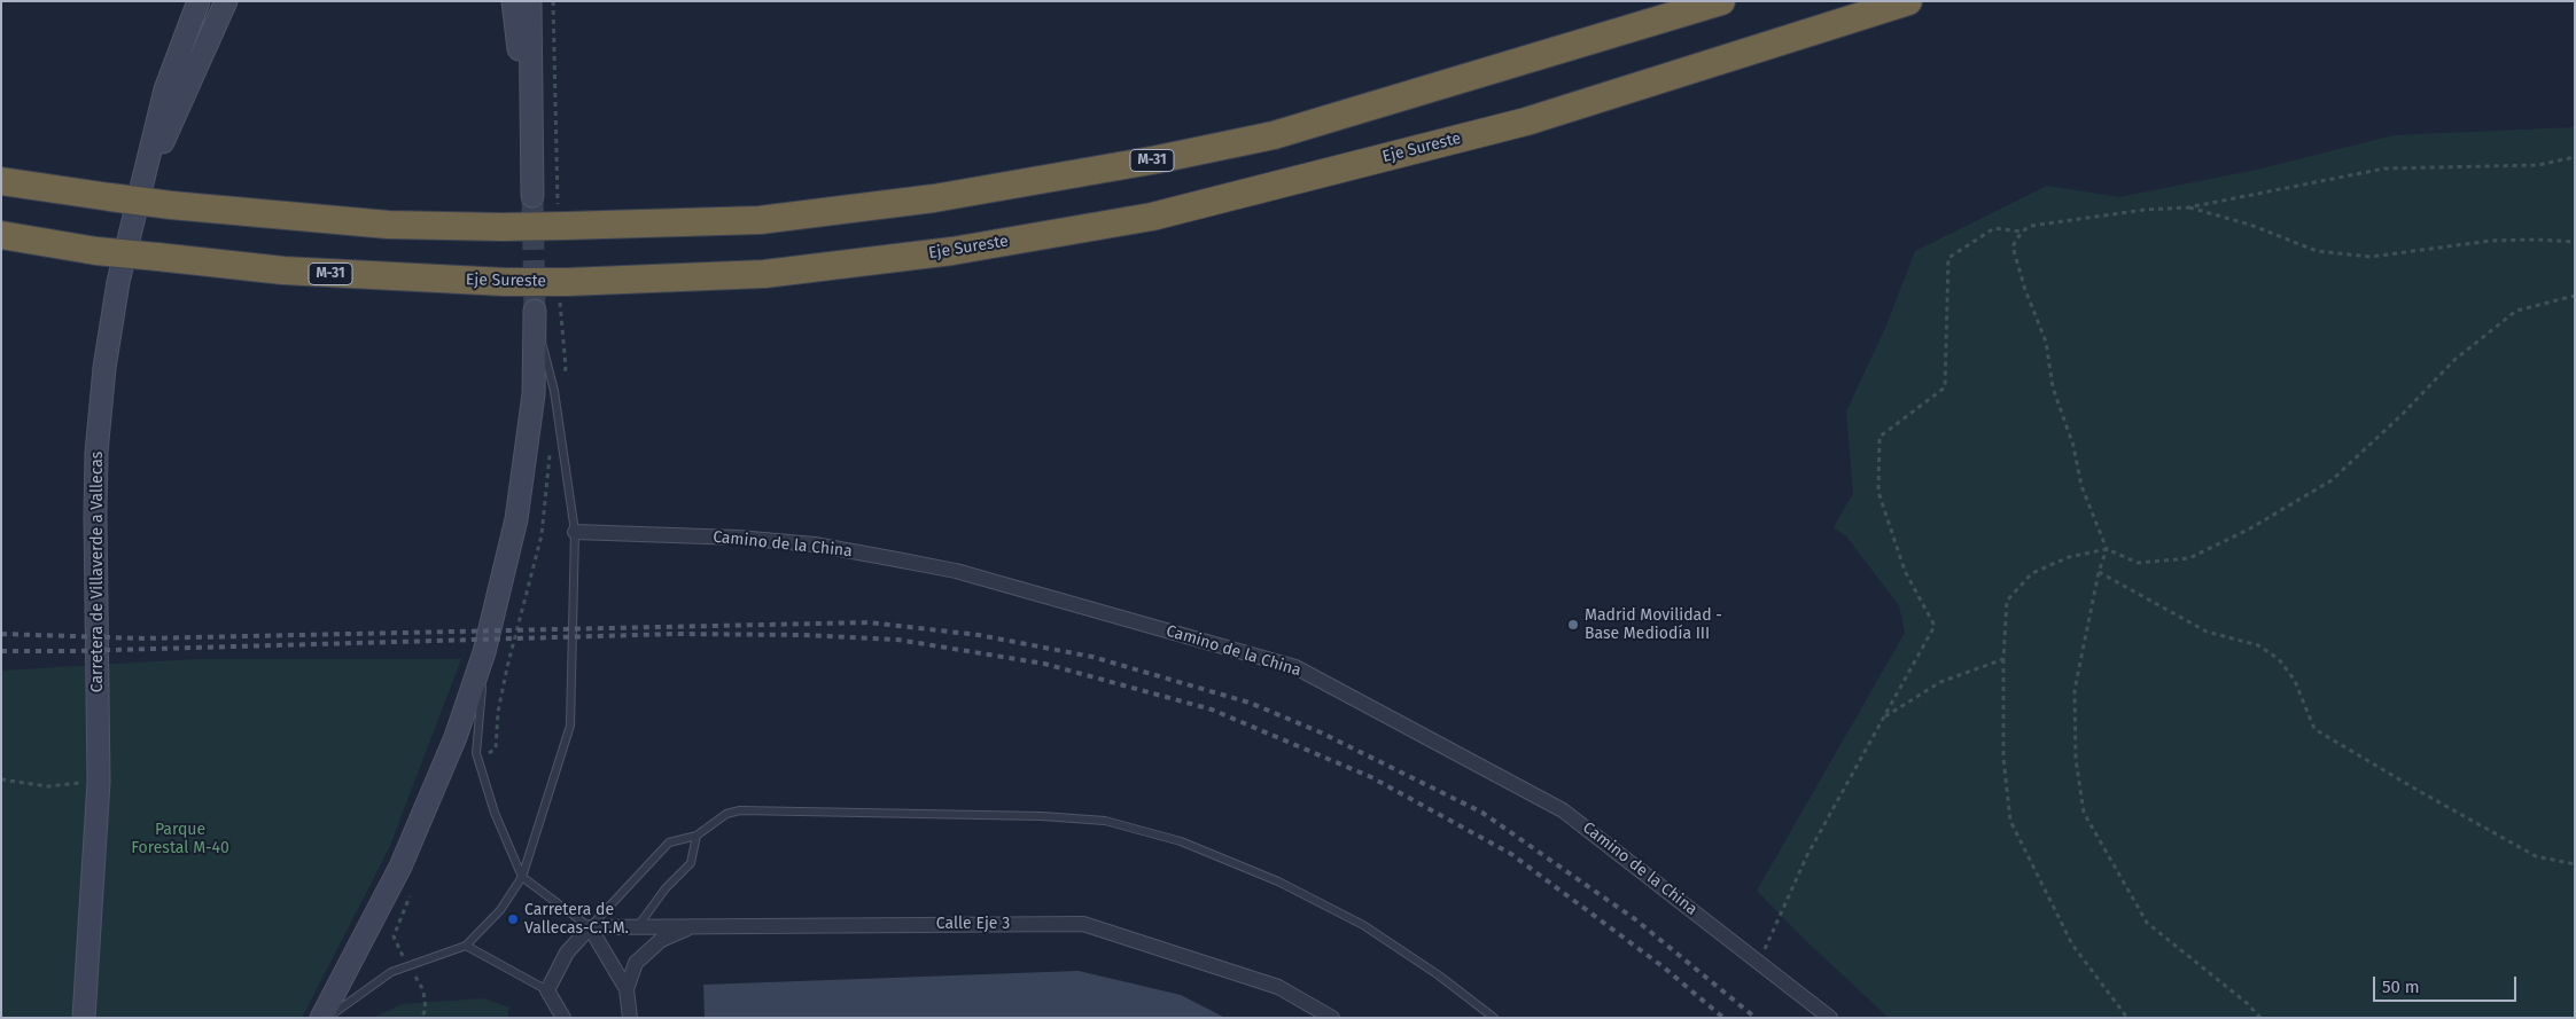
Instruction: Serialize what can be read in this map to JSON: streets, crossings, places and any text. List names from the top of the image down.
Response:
{
  "streets": {
    "highway": ["Eje Sureste", "M-31"],
    "main road": ["Carretera de Villaverde a Vallecas"],
    "street": ["Camino de la China", "Calle Eje 3"]
  },
  "parks": ["Parque Forestal M-40"],
  "places": ["Madrid Movilidad - Base Mediodía III", "Carretera de Vallecas-C.T.M."],
  "scale_bar": "50 m"
}
